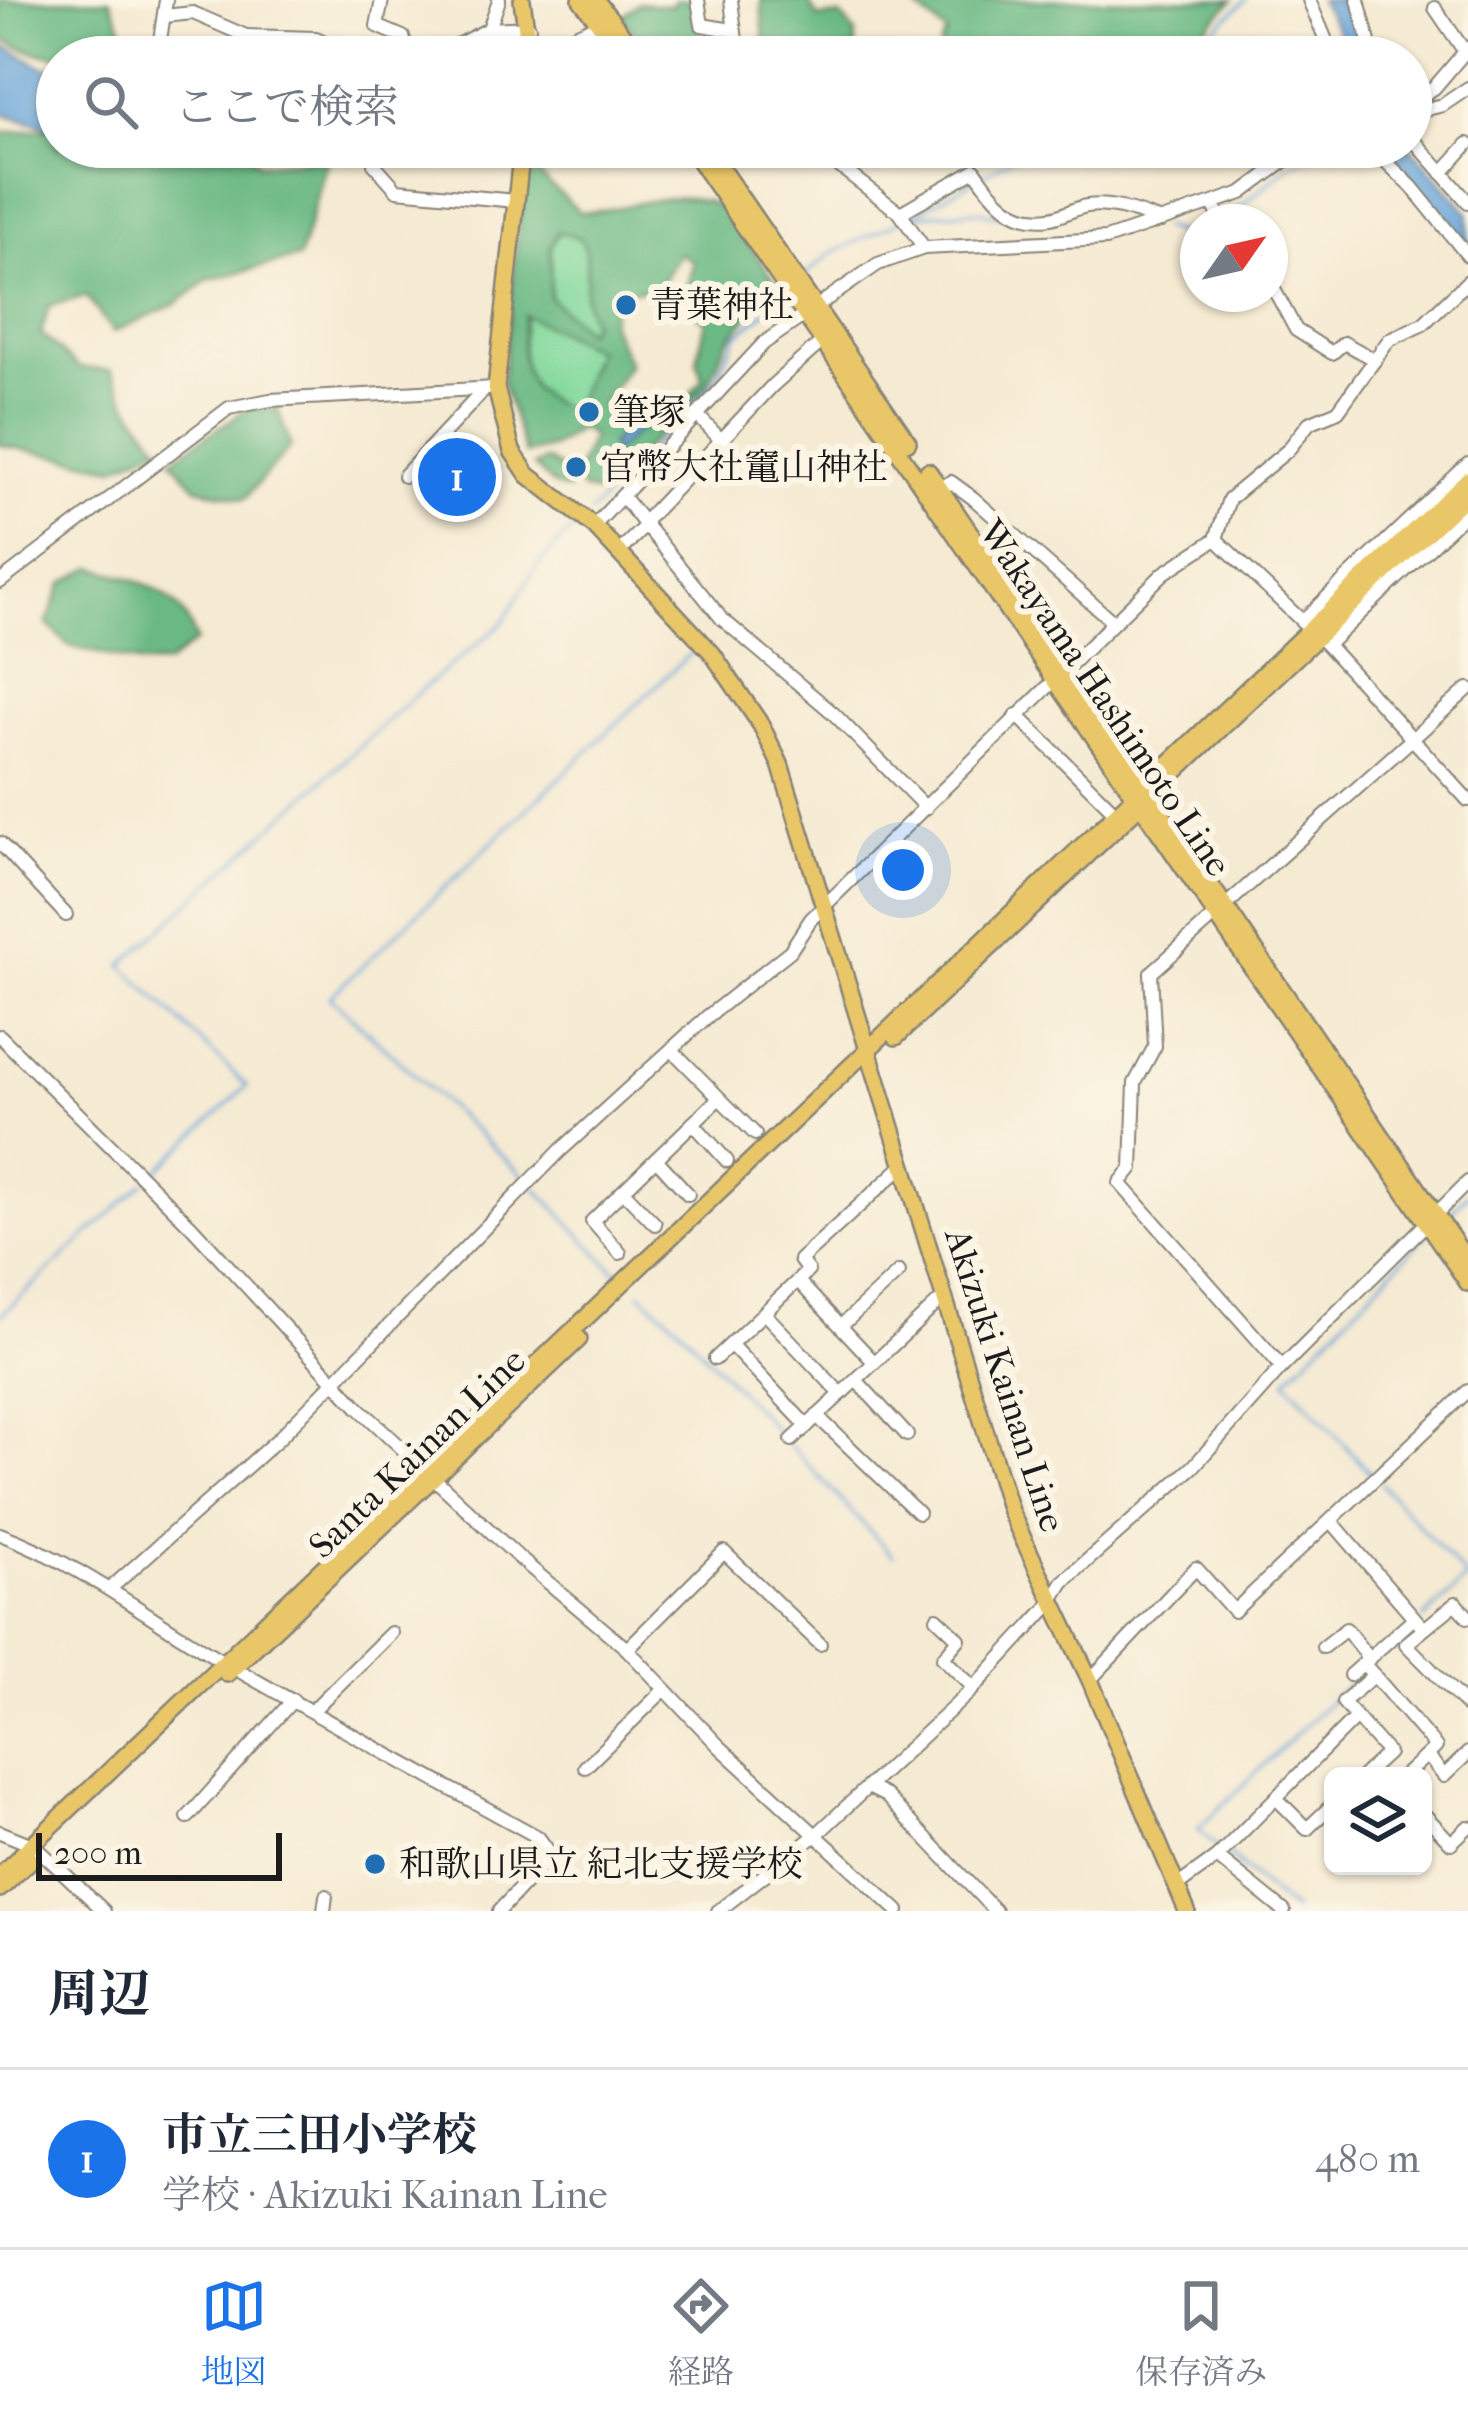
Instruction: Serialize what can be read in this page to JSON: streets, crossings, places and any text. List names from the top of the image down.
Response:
{
  "streets": {
    "main road": ["Wakayama Hashimoto Line", "Akizuki Kainan Line", "Santa Kainan Line"]
  },
  "crossings": [
    ["Akizuki Kainan Line", "Santa Kainan Line"]
  ],
  "places": [
    "青葉神社",
    "筆塚",
    "官幣大社竃山神社",
    "和歌山県立 紀北支援学校"
  ],
  "scale_bar": "200 m",
  "north": "top right",
  "page": {
    "search": "ここで検索",
    "pins": "1",
    "scale": "200 m",
    "heading": "周辺",
    "list": [
      {
        "mark": "1",
        "name": "市立三田小学校",
        "note": "学校 · Akizuki Kainan Line",
        "value": "480 m"
      }
    ],
    "nav": ["地図", "経路", "保存済み"]
  }
}
